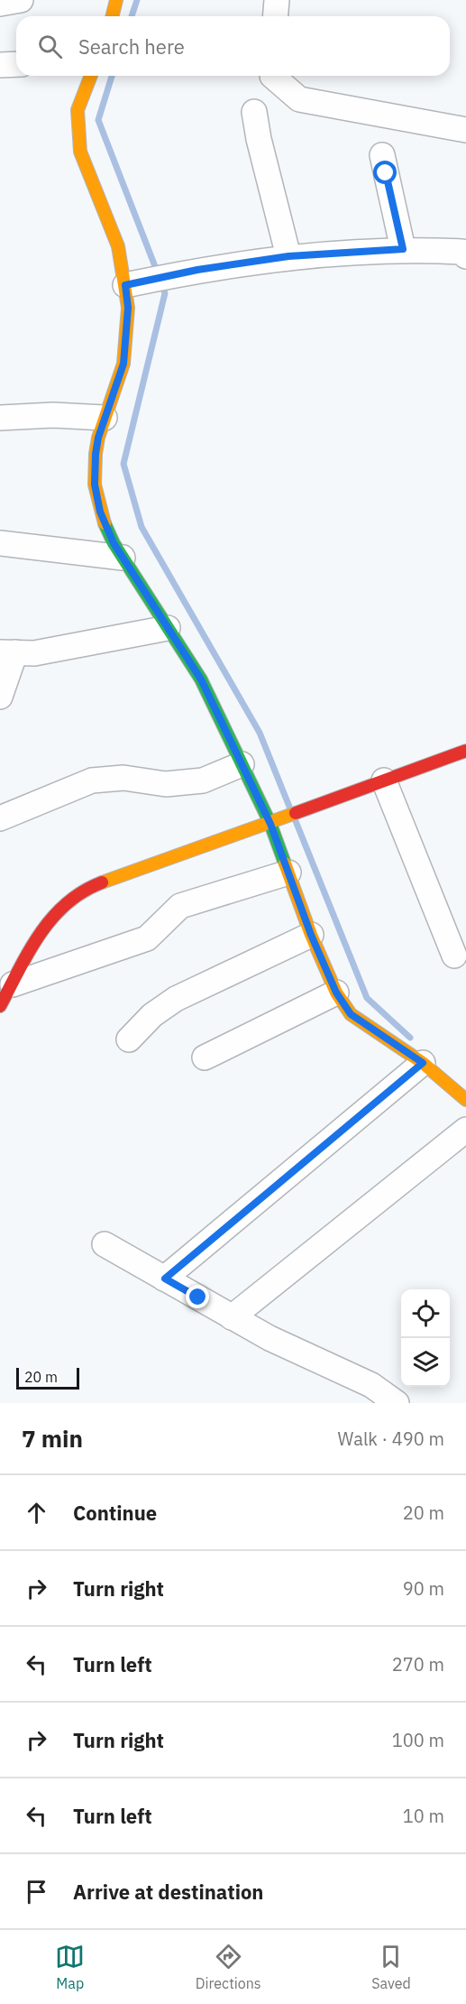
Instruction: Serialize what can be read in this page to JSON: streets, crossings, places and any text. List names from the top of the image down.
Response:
{
  "scale_bar": "20 m",
  "page": {
    "search": "Search here",
    "scale": "20 m",
    "heading": ["7 min", "Walk · 490 m"],
    "list": [
      ["Continue", "20 m"],
      ["Turn right", "90 m"],
      ["Turn left", "270 m"],
      ["Turn right", "100 m"],
      ["Turn left", "10 m"],
      "Arrive at destination"
    ],
    "nav": ["Map", "Directions", "Saved"]
  }
}
